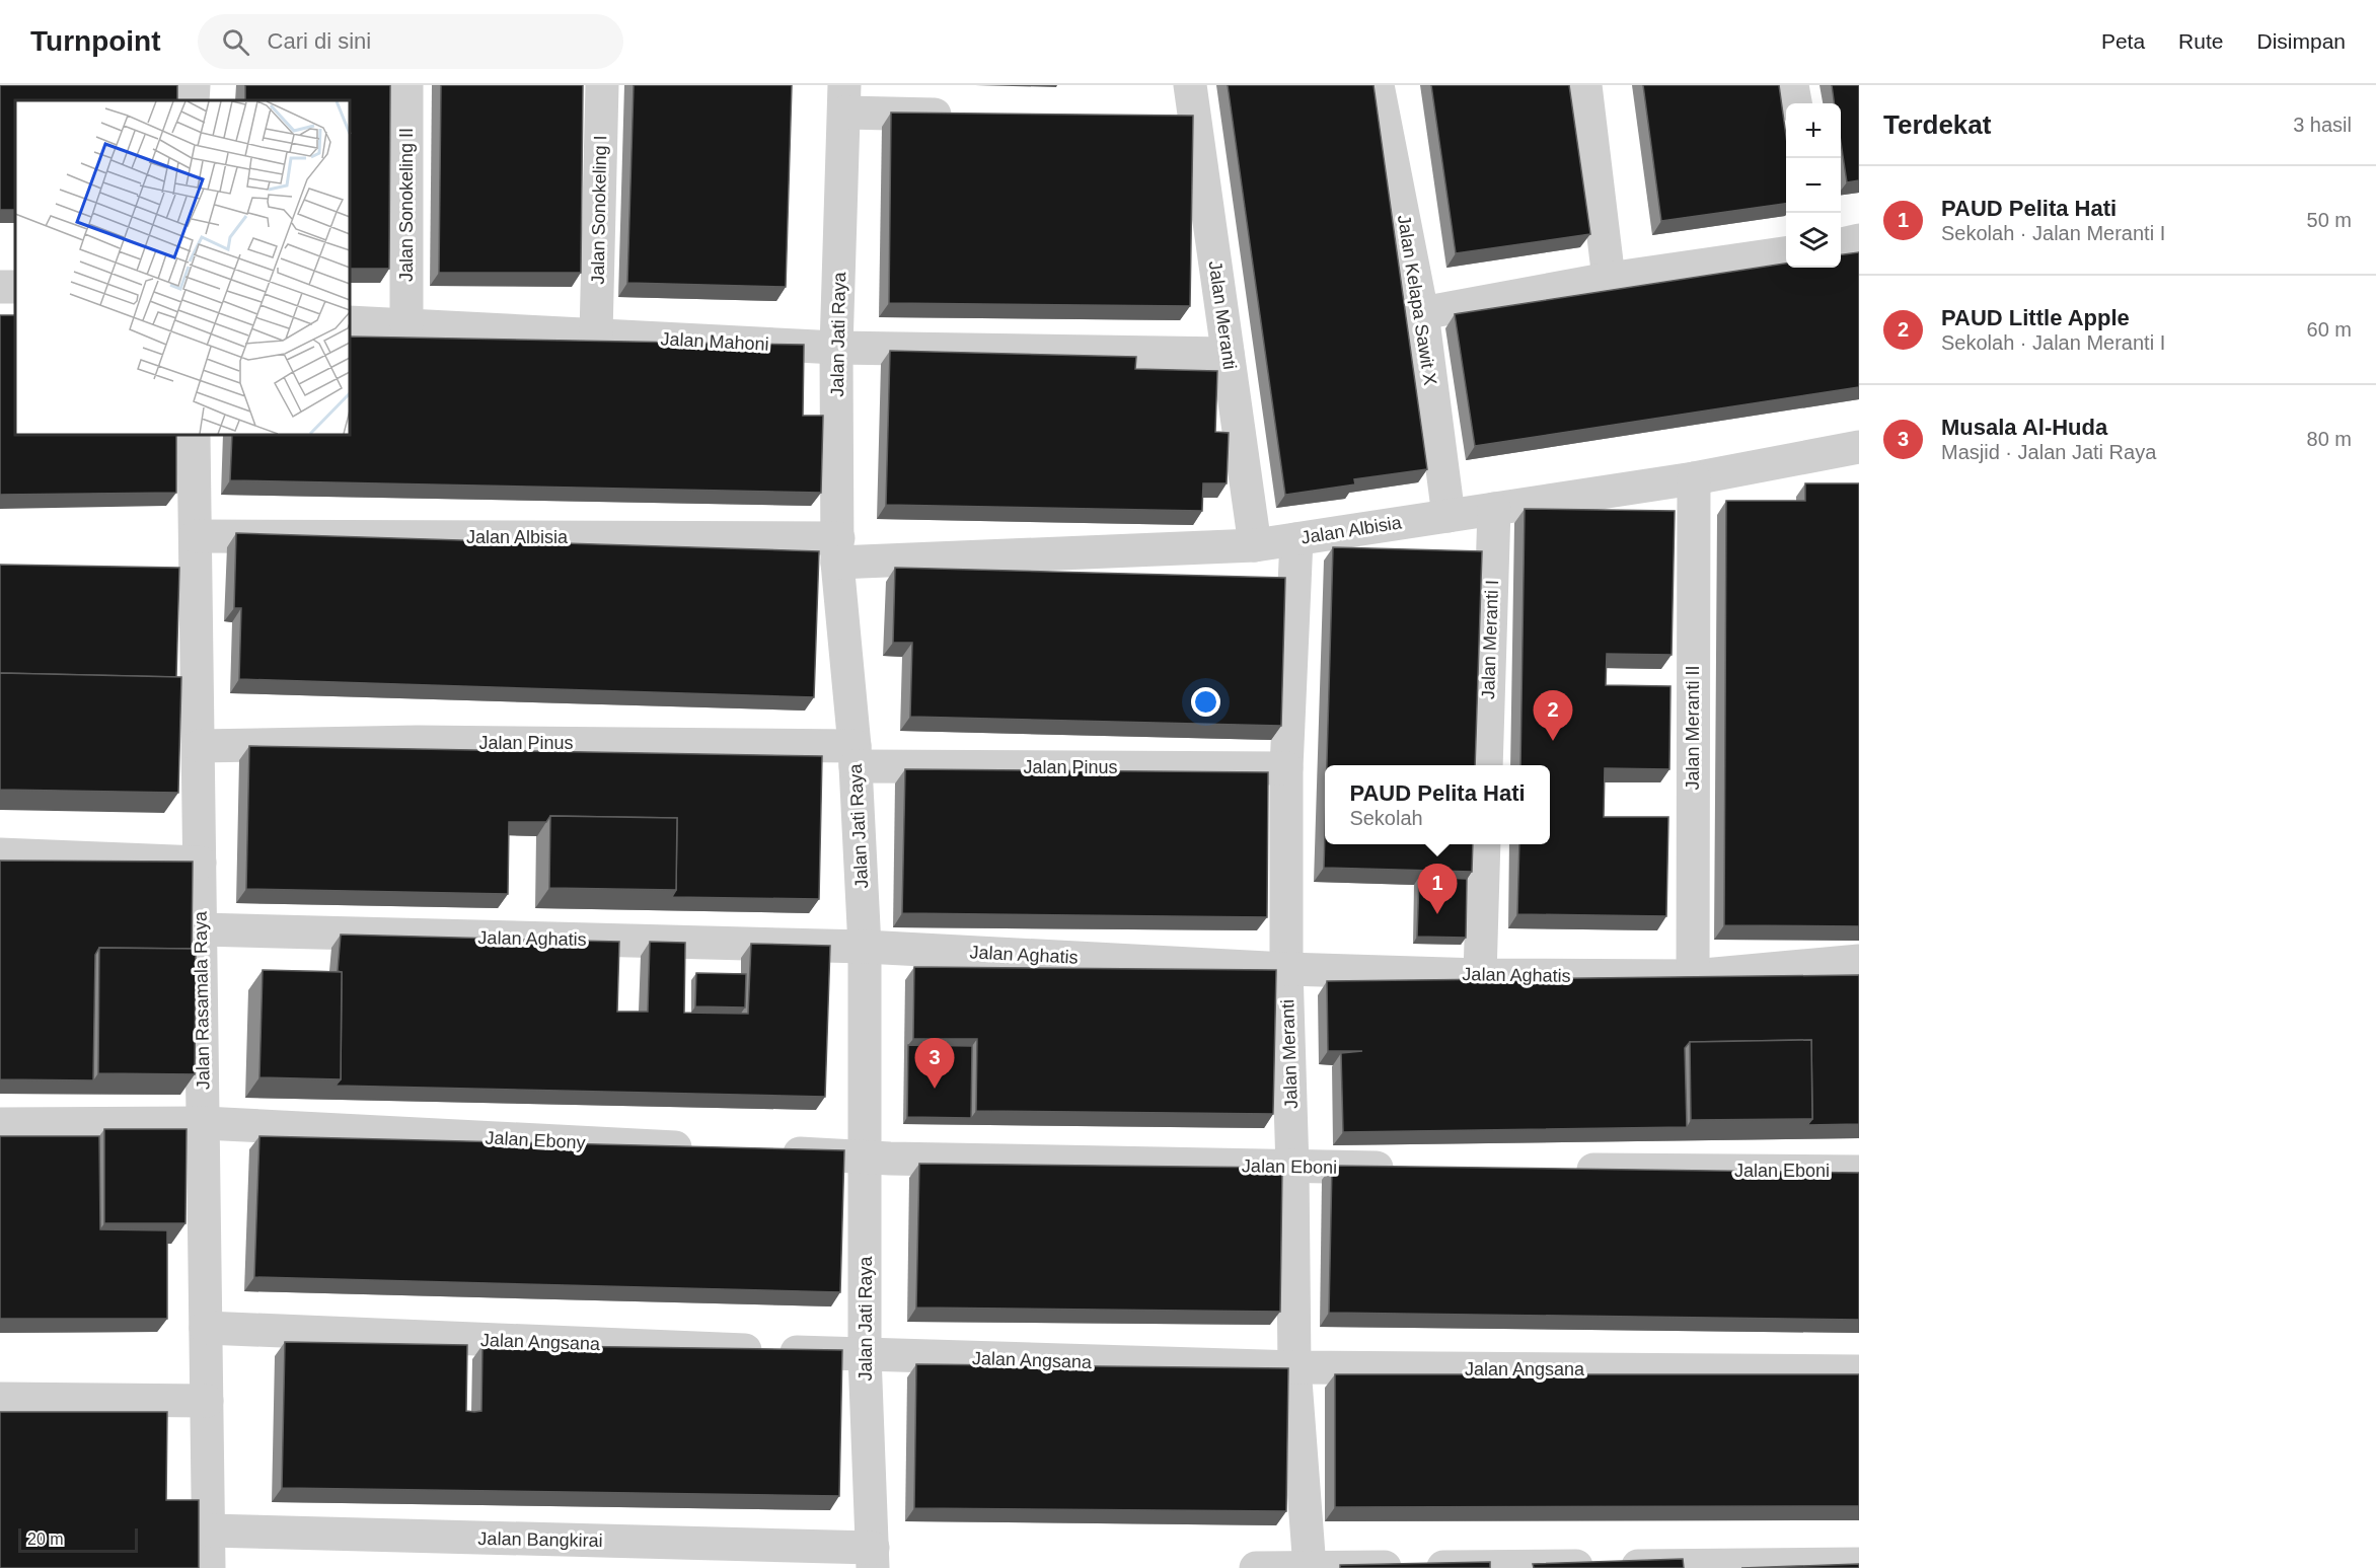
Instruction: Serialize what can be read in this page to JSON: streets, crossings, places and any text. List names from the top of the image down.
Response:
{
  "streets": {
    "street": [
      "Jalan Sonokeling II",
      "Jalan Sonokeling I",
      "Jalan Kelapa Sawit X",
      "Jalan Meranti",
      "Jalan Jati Raya",
      "Jalan Mahoni",
      "Jalan Albisia",
      "Jalan Meranti I",
      "Jalan Meranti II",
      "Jalan Pinus",
      "Jalan Aghatis",
      "Jalan Rasamala Raya",
      "Jalan Ebony",
      "Jalan Eboni",
      "Jalan Angsana",
      "Jalan Bangkirai"
    ]
  },
  "crossings": [
    ["Jalan Sonokeling II", "Jalan Mahoni"],
    ["Jalan Sonokeling I", "Jalan Mahoni"],
    ["Jalan Kelapa Sawit X", "Jalan Albisia"],
    ["Jalan Meranti", "Jalan Mahoni"],
    ["Jalan Meranti", "Jalan Albisia"],
    ["Jalan Meranti", "Jalan Pinus"],
    ["Jalan Meranti", "Jalan Aghatis"],
    ["Jalan Meranti", "Jalan Eboni"],
    ["Jalan Meranti", "Jalan Angsana"],
    ["Jalan Jati Raya", "Jalan Mahoni"],
    ["Jalan Jati Raya", "Jalan Albisia"],
    ["Jalan Jati Raya", "Jalan Pinus"],
    ["Jalan Jati Raya", "Jalan Aghatis"],
    ["Jalan Jati Raya", "Jalan Eboni"],
    ["Jalan Jati Raya", "Jalan Angsana"],
    ["Jalan Jati Raya", "Jalan Bangkirai"],
    ["Jalan Albisia", "Jalan Meranti I"],
    ["Jalan Albisia", "Jalan Meranti II"],
    ["Jalan Albisia", "Jalan Rasamala Raya"],
    ["Jalan Meranti II", "Jalan Aghatis"],
    ["Jalan Pinus", "Jalan Rasamala Raya"],
    ["Jalan Aghatis", "Jalan Rasamala Raya"],
    ["Jalan Rasamala Raya", "Jalan Ebony"],
    ["Jalan Rasamala Raya", "Jalan Angsana"],
    ["Jalan Rasamala Raya", "Jalan Bangkirai"]
  ],
  "scale_bar": "20 m",
  "page": {
    "header": "Turnpoint",
    "search": "Cari di sini",
    "nav": ["Peta", "Rute", "Disimpan"],
    "heading": ["Terdekat", "3 hasil"],
    "map_buttons": ["+", "−"],
    "list": [
      {
        "mark": "1",
        "name": "PAUD Pelita Hati",
        "note": "Sekolah · Jalan Meranti I",
        "value": "50 m"
      },
      {
        "mark": "2",
        "name": "PAUD Little Apple",
        "note": "Sekolah · Jalan Meranti I",
        "value": "60 m"
      },
      {
        "mark": "3",
        "name": "Musala Al-Huda",
        "note": "Masjid · Jalan Jati Raya",
        "value": "80 m"
      }
    ],
    "pins": ["2", "1", "3"],
    "popup": ["PAUD Pelita Hati", "Sekolah"],
    "scale": "20 m"
  }
}
